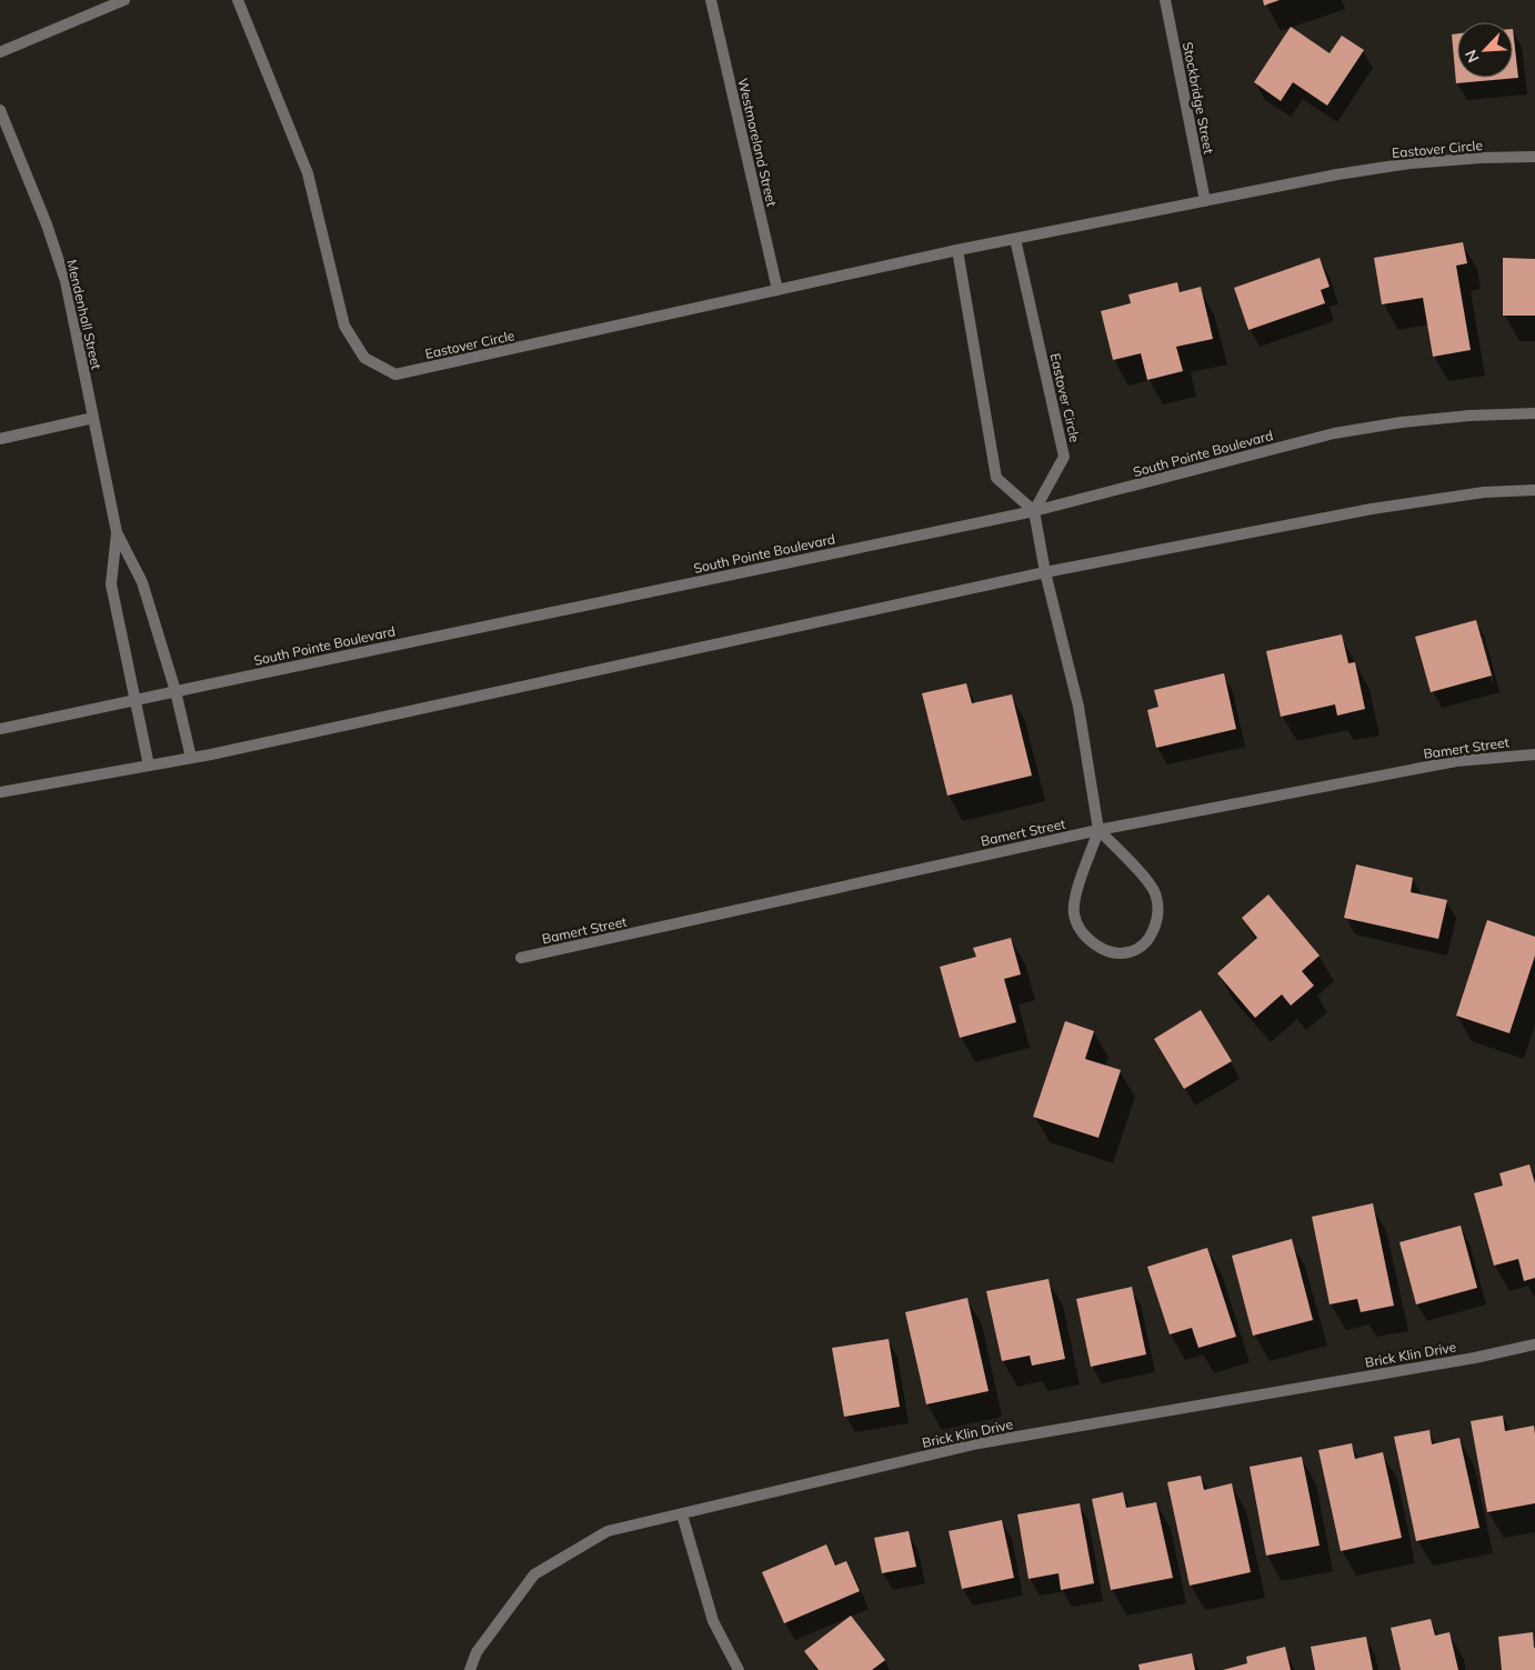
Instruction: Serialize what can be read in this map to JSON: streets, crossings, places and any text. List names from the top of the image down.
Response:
{
  "streets": {
    "street": [
      "Stockbridge Street",
      "Westmoreland Street",
      "Eastover Circle",
      "Mendenhall Street",
      "South Pointe Boulevard",
      "Bamert Street",
      "Brick Klin Drive"
    ]
  },
  "crossings": [
    ["Stockbridge Street", "Eastover Circle"],
    ["Westmoreland Street", "Eastover Circle"],
    ["Eastover Circle", "South Pointe Boulevard"],
    ["Mendenhall Street", "South Pointe Boulevard"]
  ],
  "north": "bottom left"
}
